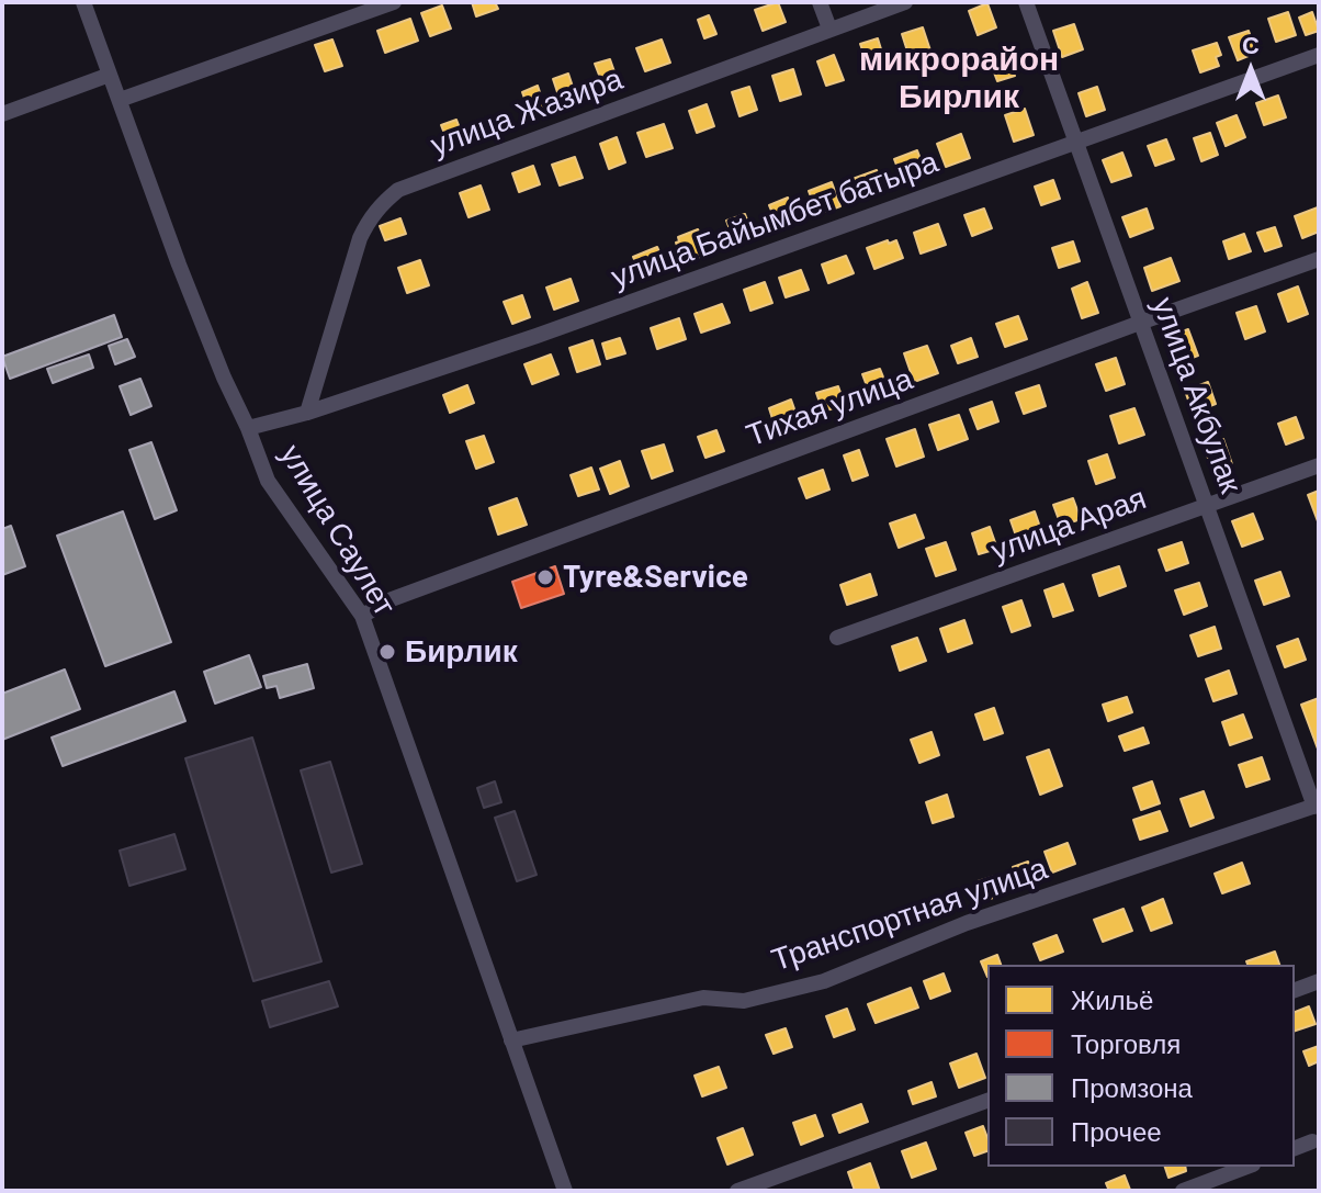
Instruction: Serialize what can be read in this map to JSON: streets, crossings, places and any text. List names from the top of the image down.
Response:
{
  "streets": {
    "street": [
      "улица Жазира",
      "улица Байымбет батыра",
      "улица Акбулак",
      "Тихая улица",
      "улица Арая",
      "улица Саулет",
      "Транспортная улица"
    ]
  },
  "crossings": [
    ["улица Жазира", "улица Байымбет батыра"],
    ["улица Байымбет батыра", "улица Акбулак"],
    ["улица Байымбет батыра", "улица Саулет"],
    ["улица Акбулак", "Тихая улица"],
    ["улица Акбулак", "улица Арая"],
    ["улица Акбулак", "Транспортная улица"],
    ["Тихая улица", "улица Саулет"],
    ["улица Саулет", "Транспортная улица"]
  ],
  "districts": ["микрорайон Бирлик"],
  "places": ["Tyre&Service", "Бирлик"],
  "legend": [
    "Жильё",
    "Торговля",
    "Промзона",
    "Прочее"
  ],
  "north": "top"
}
